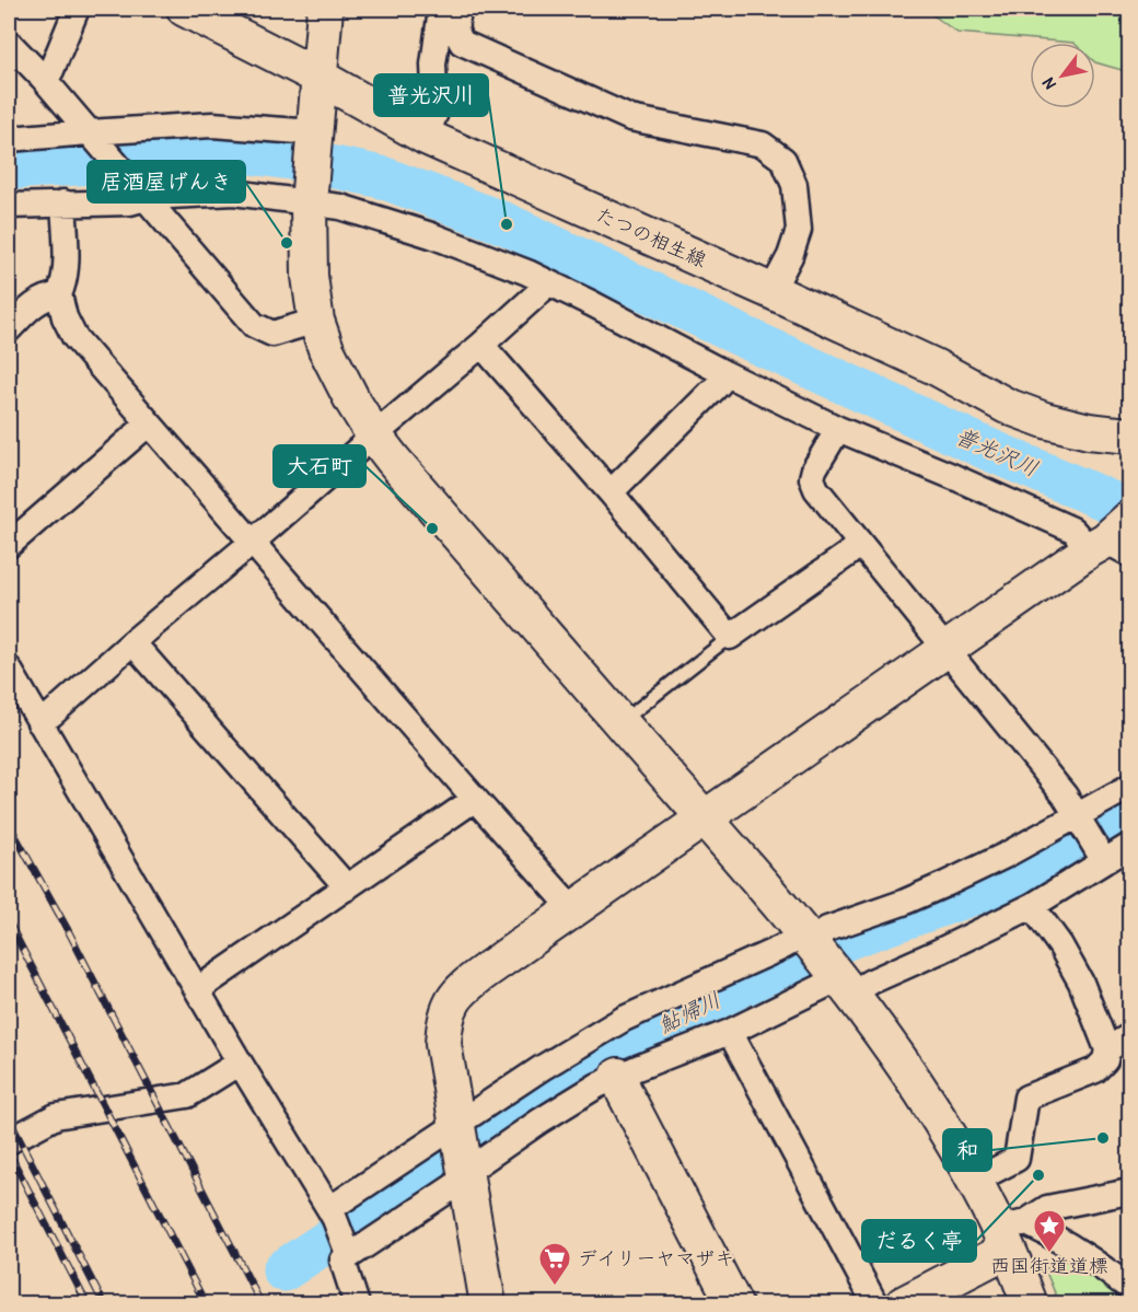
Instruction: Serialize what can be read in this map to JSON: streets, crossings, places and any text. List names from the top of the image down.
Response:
{
  "streets": {
    "street": ["たつの相生線"]
  },
  "water": ["普光沢川", "鮎帰川"],
  "places": {
    "other": [
      "普光沢川",
      "居酒屋げんき",
      "大石町",
      "和",
      "だるく亭"
    ],
    "place": ["西国街道道標"],
    "supermarket": ["デイリーヤマザキ"]
  },
  "north": "bottom left"
}
